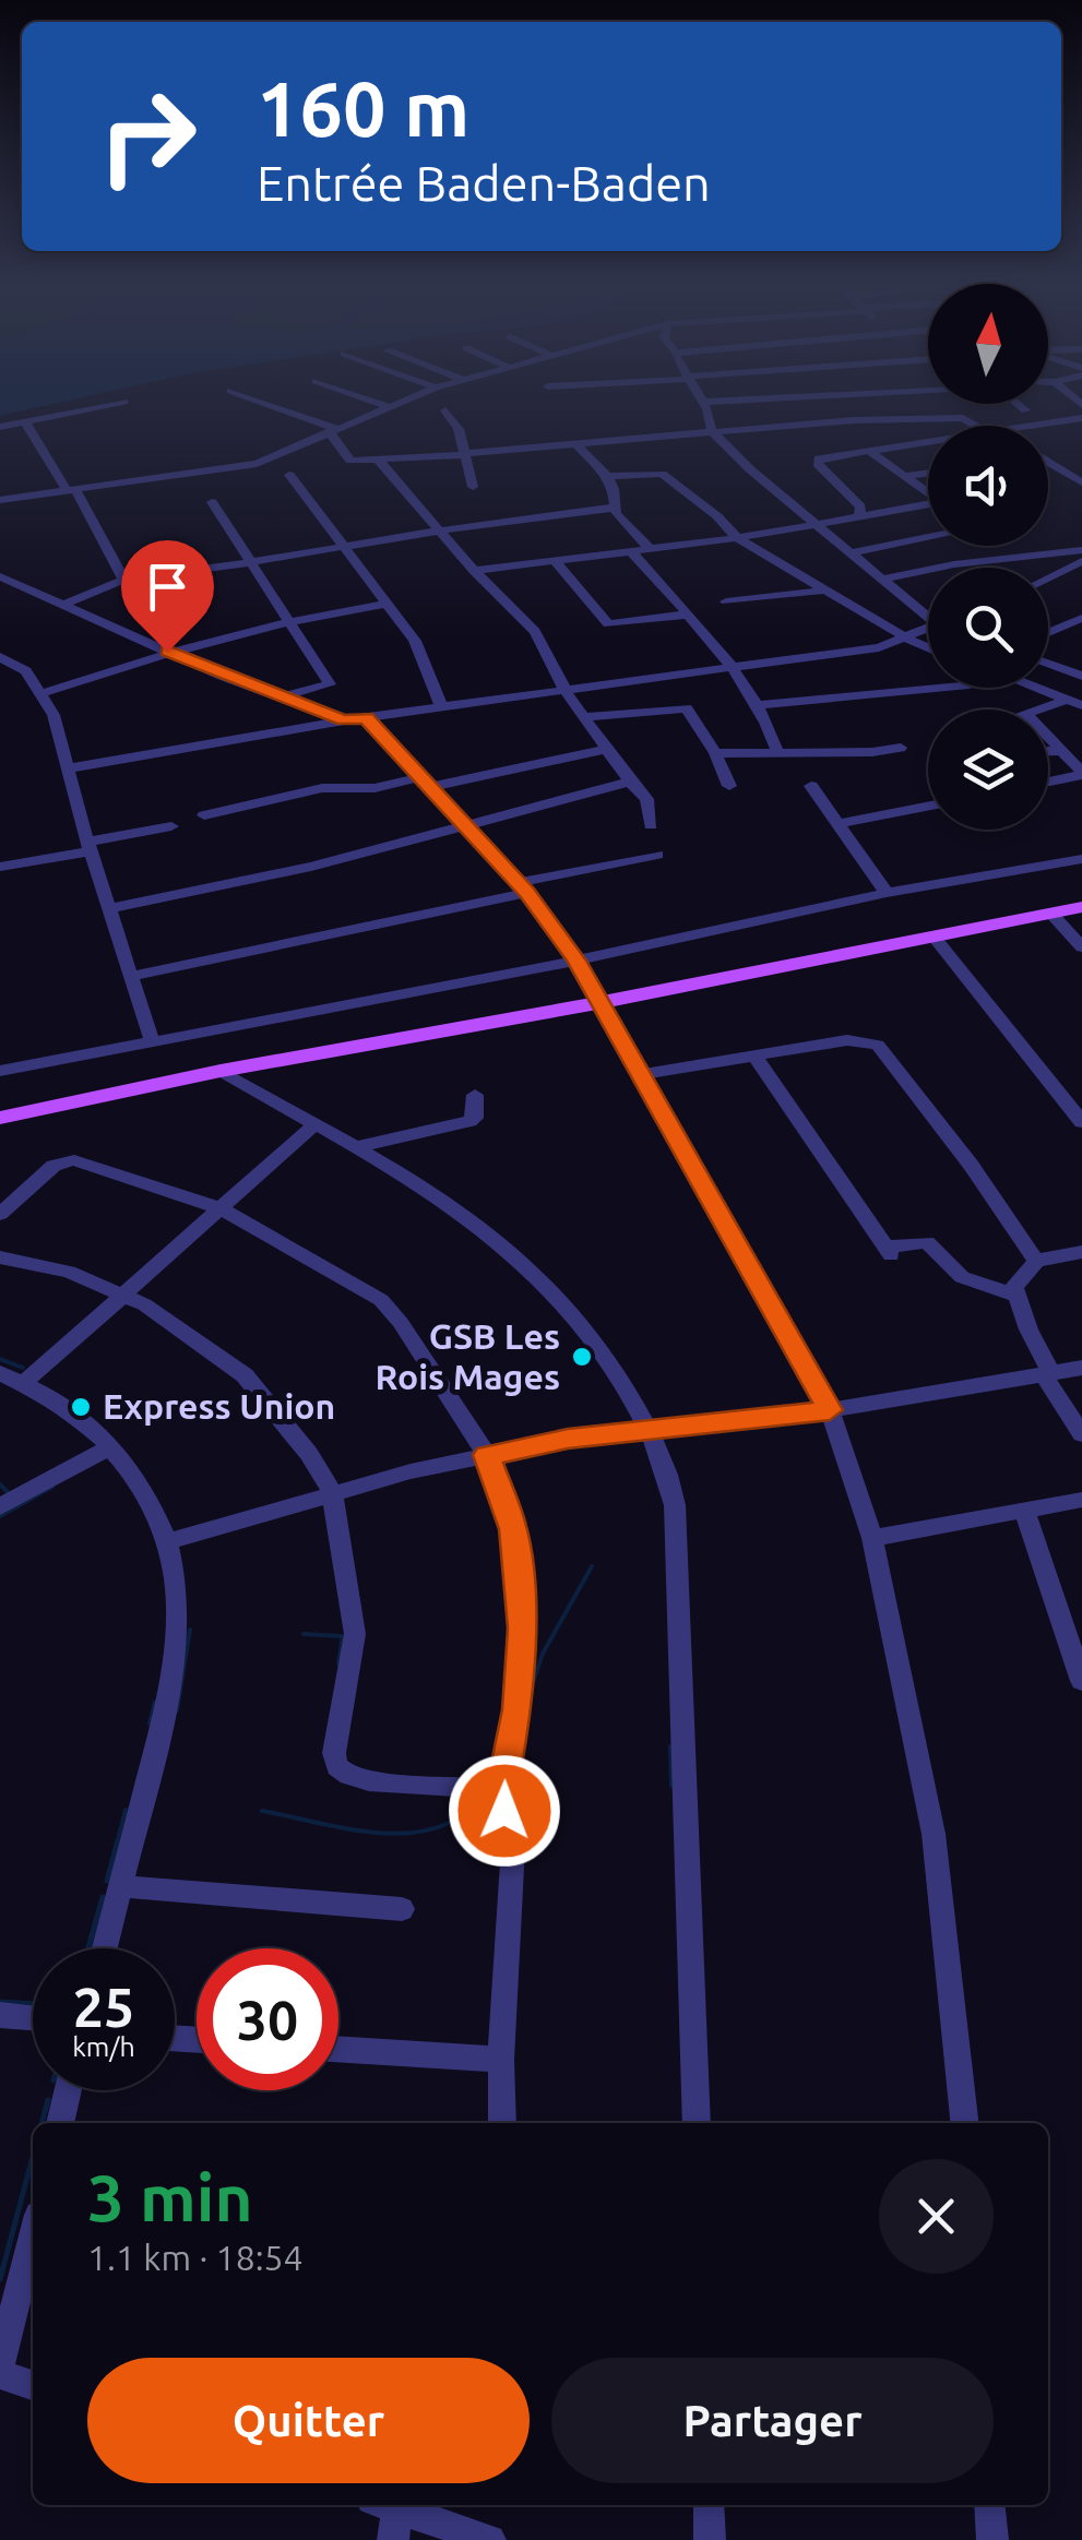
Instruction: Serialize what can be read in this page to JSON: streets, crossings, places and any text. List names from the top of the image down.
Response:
{
  "places": ["GSB Les Rois Mages", "Express Union"],
  "north": "top",
  "page": {
    "turn": ["160 m", "Entrée Baden-Baden"],
    "speed": "25 km/h",
    "limit": "30",
    "heading": ["3 min", "1.1 km · 18:54"],
    "buttons": ["Quitter", "Partager"]
  }
}
